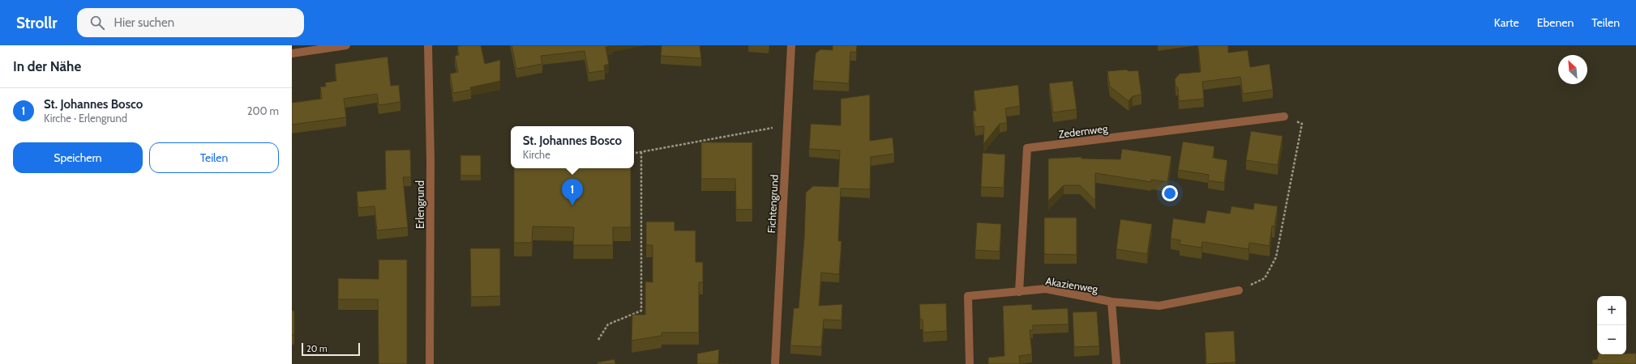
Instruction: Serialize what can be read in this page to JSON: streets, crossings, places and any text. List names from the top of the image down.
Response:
{
  "streets": {
    "street": [
      "Zedernweg",
      "Fichtengrund",
      "Erlengrund",
      "Akazienweg"
    ]
  },
  "crossings": [
    ["Zedernweg", "Akazienweg"]
  ],
  "scale_bar": "20 m",
  "north": "top left",
  "page": {
    "header": "Strollr",
    "search": "Hier suchen",
    "nav": ["Karte", "Ebenen", "Teilen"],
    "heading": "In der Nähe",
    "list": [
      {
        "mark": "1",
        "name": "St. Johannes Bosco",
        "note": "Kirche · Erlengrund",
        "value": "200 m"
      }
    ],
    "popup": ["St. Johannes Bosco", "Kirche"],
    "buttons": ["Speichern", "Teilen"],
    "pins": "1",
    "map_buttons": ["+", "−"],
    "scale": "20 m"
  }
}
